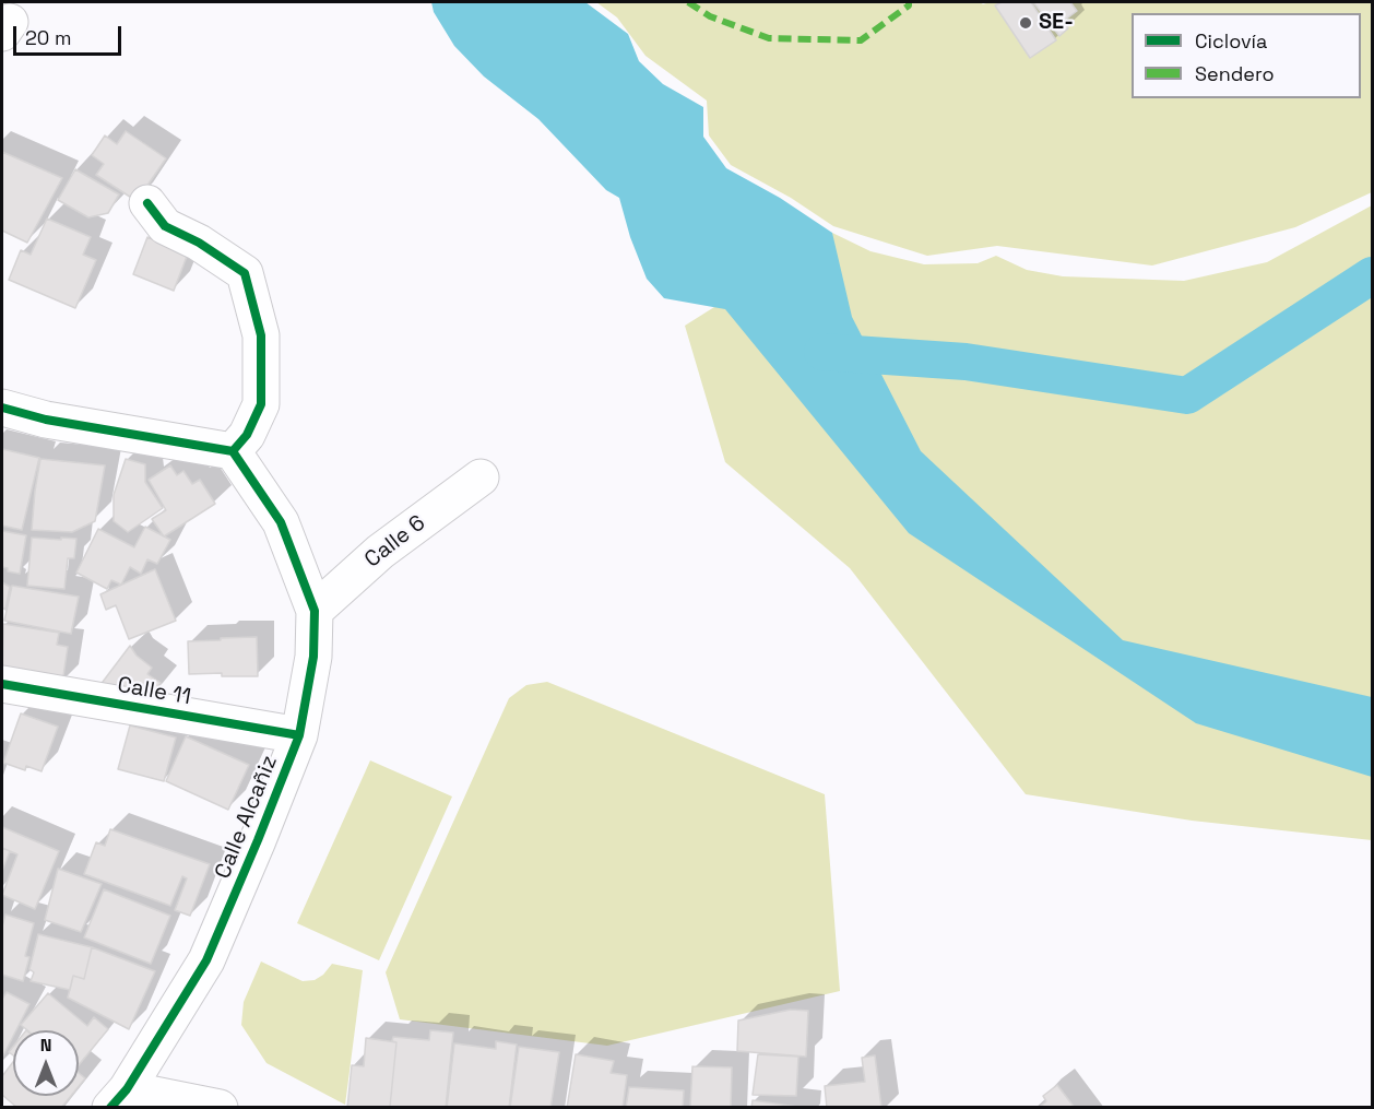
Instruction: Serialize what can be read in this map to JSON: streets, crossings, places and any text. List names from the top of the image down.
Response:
{
  "streets": {
    "street": ["Calle 6", "Calle 11", "Calle Alcañiz"]
  },
  "crossings": [
    ["Calle 6", "Calle Alcañiz"],
    ["Calle 11", "Calle Alcañiz"]
  ],
  "places": ["SE-"],
  "legend": ["Ciclovía", "Sendero"],
  "scale_bar": "20 m",
  "north": "top"
}
